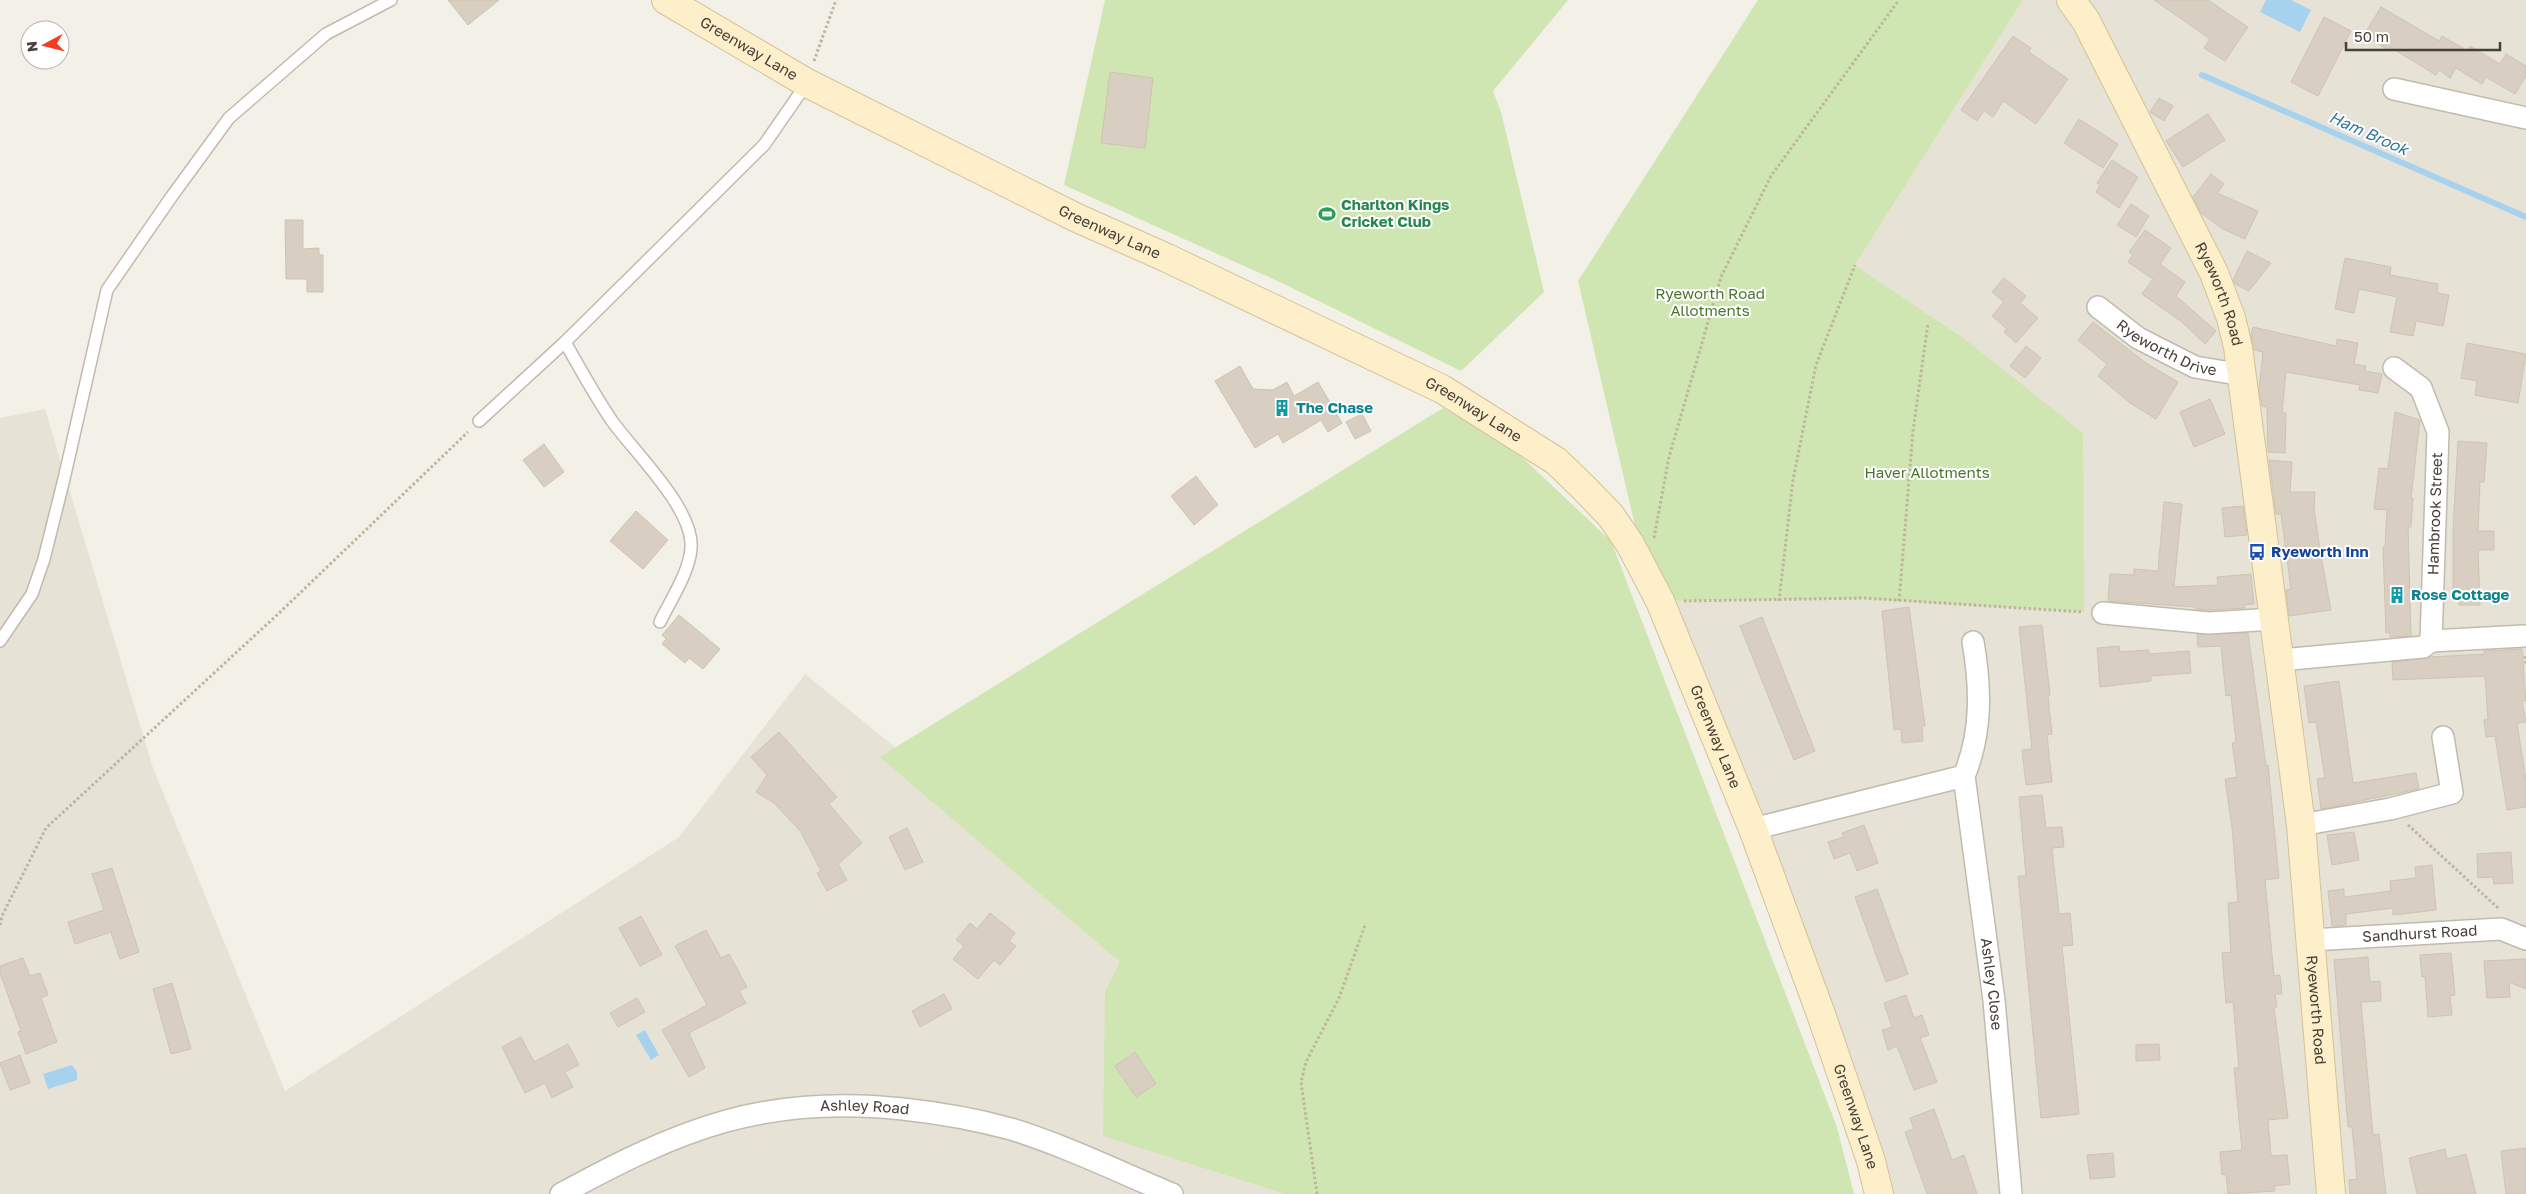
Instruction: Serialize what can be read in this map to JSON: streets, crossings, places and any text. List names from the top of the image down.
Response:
{
  "streets": {
    "street": [
      "Greenway Lane",
      "Ryeworth Road",
      "Ryeworth Drive",
      "Hambrook Street",
      "Sandhurst Road",
      "Ashley Close",
      "Ashley Road"
    ]
  },
  "crossings": [
    ["Ryeworth Road", "Ryeworth Drive"],
    ["Ryeworth Road", "Sandhurst Road"]
  ],
  "water": ["Ham Brook"],
  "parks": ["Ryeworth Road Allotments", "Haver Allotments"],
  "places": {
    "sports": ["Charlton Kings Cricket Club"],
    "building": ["The Chase", "Rose Cottage"],
    "bus stop": ["Ryeworth Inn"]
  },
  "scale_bar": "50 m",
  "north": "left"
}
